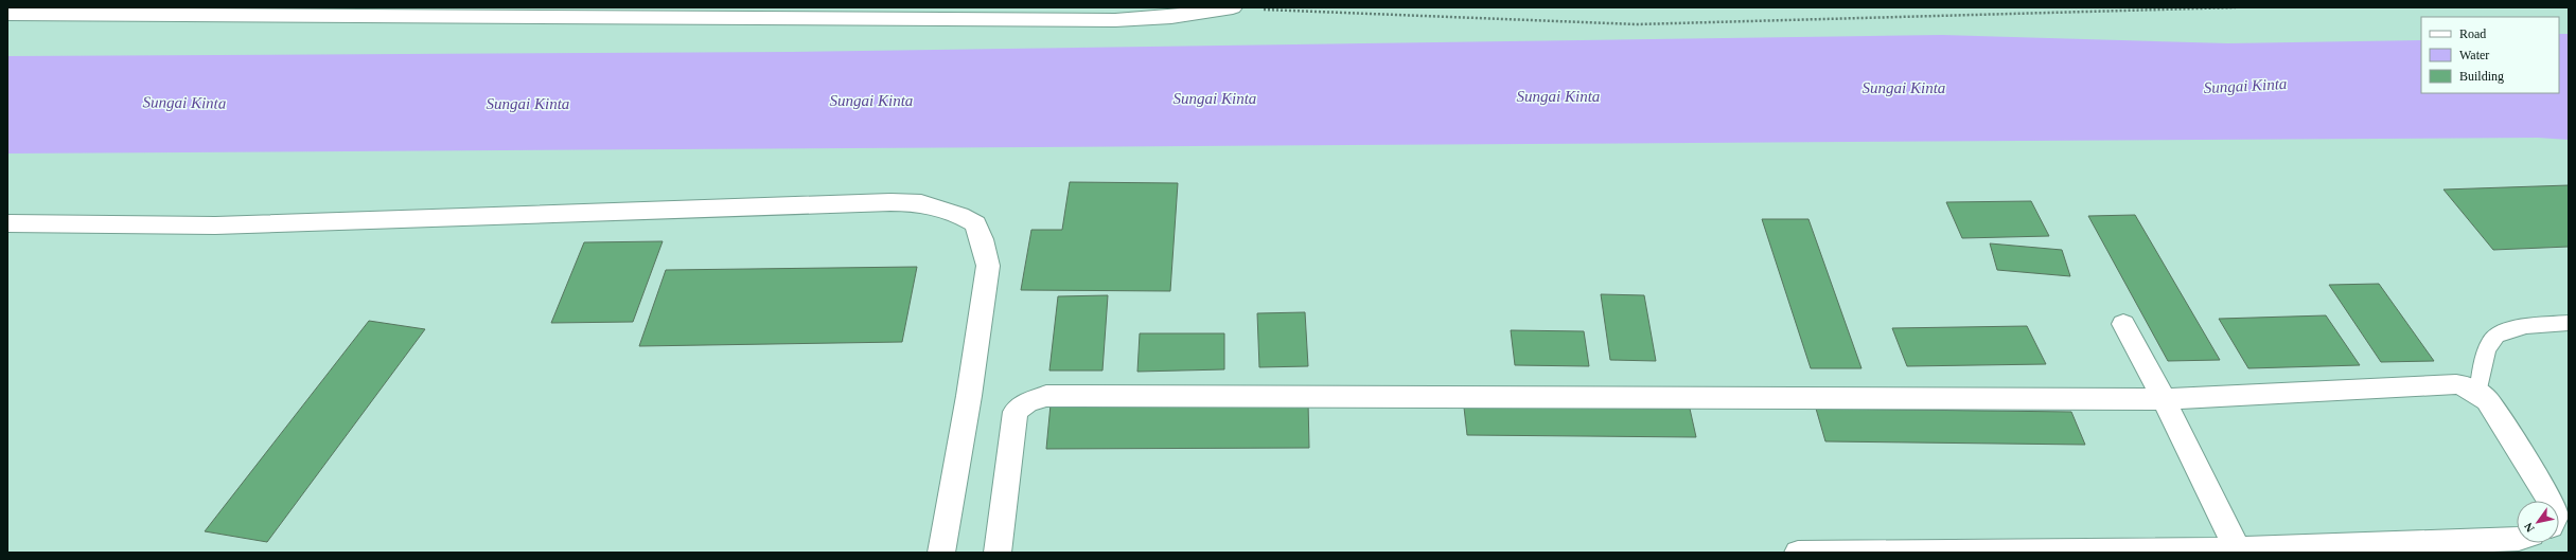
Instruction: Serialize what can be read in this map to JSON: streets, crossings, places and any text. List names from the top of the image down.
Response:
{
  "water": ["Sungai Kinta"],
  "legend": ["Road", "Water", "Building"],
  "north": "bottom left"
}
